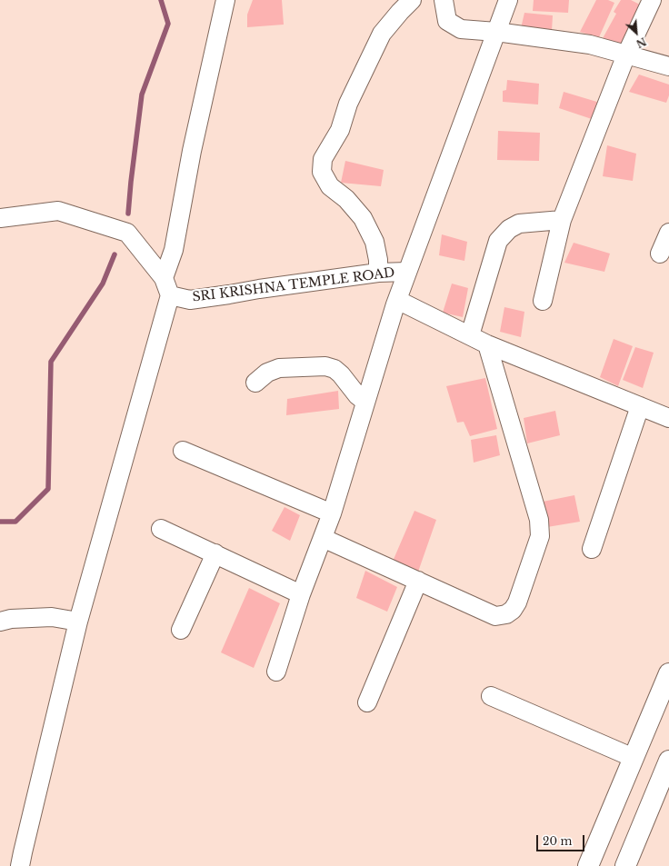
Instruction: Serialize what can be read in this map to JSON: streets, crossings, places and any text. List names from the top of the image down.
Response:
{
  "streets": {
    "street": ["SRI KRISHNA TEMPLE ROAD"]
  },
  "scale_bar": "20 m",
  "north": "bottom right"
}
